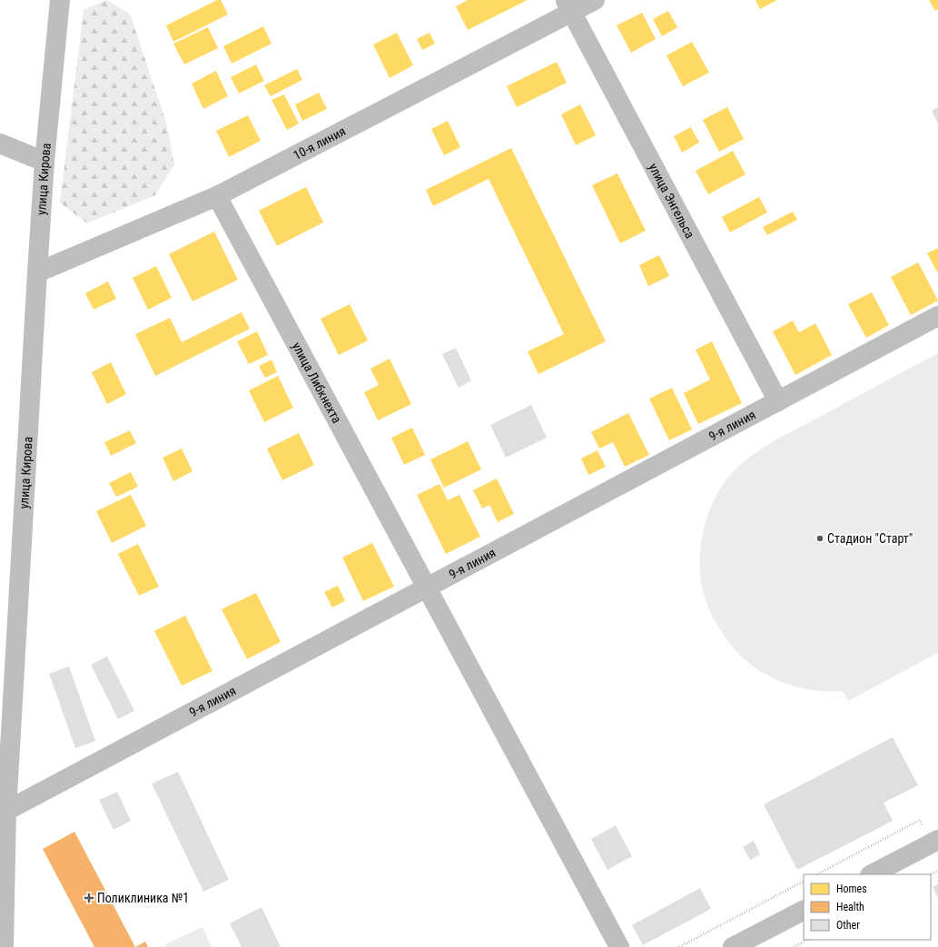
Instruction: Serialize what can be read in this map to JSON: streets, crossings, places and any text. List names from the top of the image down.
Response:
{
  "streets": {
    "street": [
      "10-я линия",
      "улица Кирова",
      "улица Энгельса",
      "улица Либкнехта",
      "9-я линия"
    ]
  },
  "crossings": [
    ["10-я линия", "улица Кирова"],
    ["10-я линия", "улица Энгельса"],
    ["10-я линия", "улица Либкнехта"],
    ["улица Кирова", "9-я линия"],
    ["улица Энгельса", "9-я линия"],
    ["улица Либкнехта", "9-я линия"]
  ],
  "places": {
    "other": ["Стадион \"Старт\""],
    "health": ["Поликлиника №1"]
  },
  "legend": ["Homes", "Health", "Other"]
}
